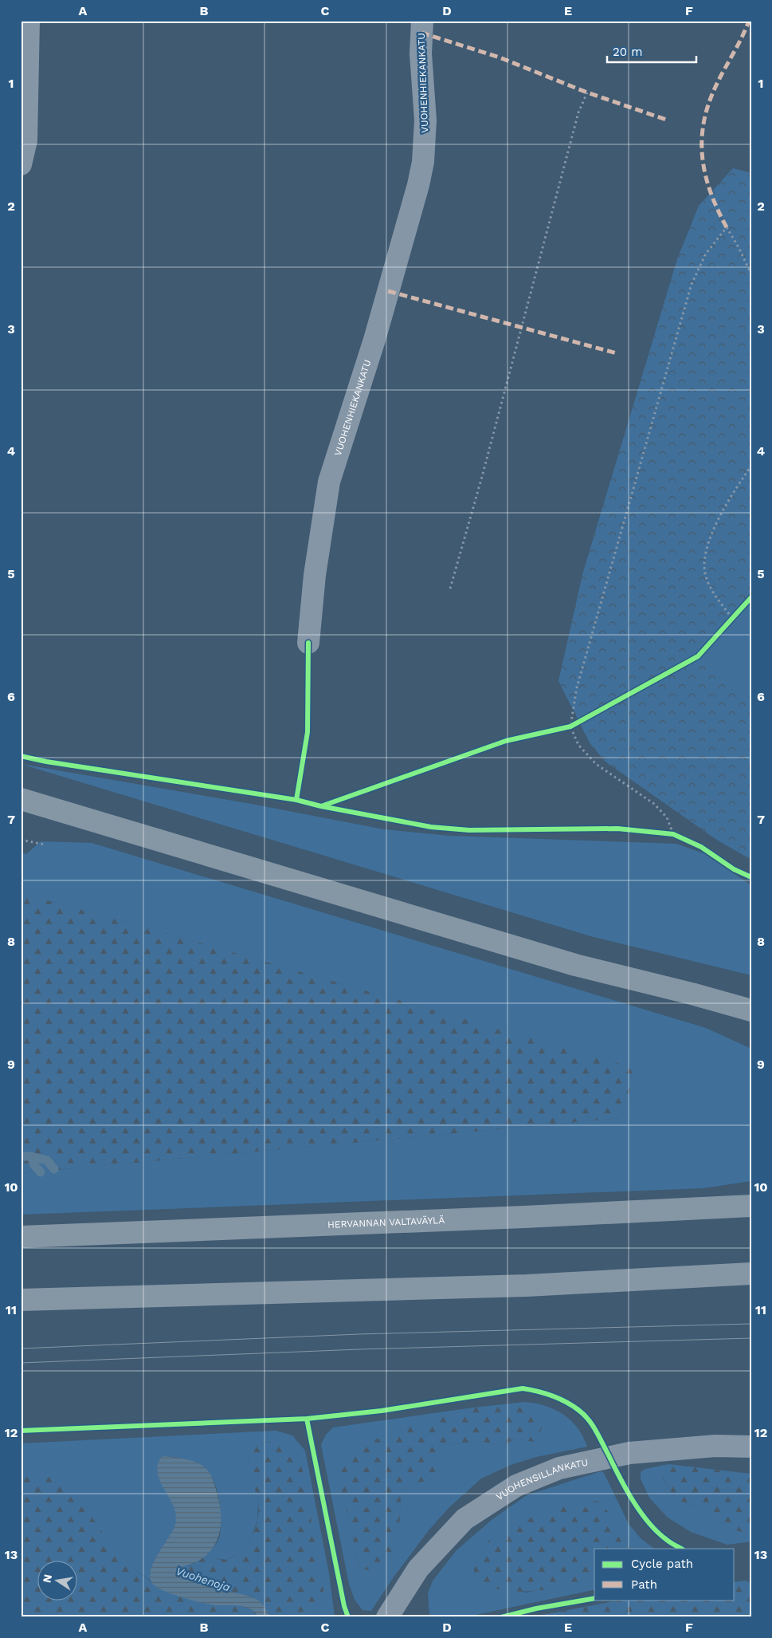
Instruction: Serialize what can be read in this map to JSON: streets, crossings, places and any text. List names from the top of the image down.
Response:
{
  "streets": {
    "highway": ["HERVANNAN VALTAVÄYLÄ"],
    "street": ["VUOHENHIEKANKATU", "VUOHENSILLANKATU"]
  },
  "water": ["Vuohenoja"],
  "legend": ["Cycle path", "Path"],
  "scale_bar": "20 m",
  "north": "left",
  "grid": {
    "columns": [
      "A",
      "B",
      "C",
      "D",
      "E",
      "F"
    ],
    "rows": [
      "1",
      "2",
      "3",
      "4",
      "5",
      "6",
      "7",
      "8",
      "9",
      "10",
      "11",
      "12",
      "13"
    ]
  }
}
